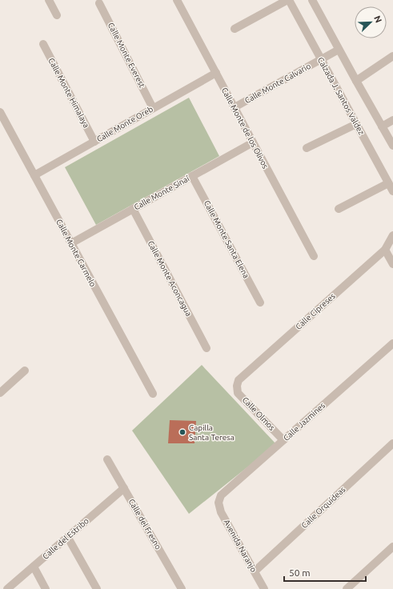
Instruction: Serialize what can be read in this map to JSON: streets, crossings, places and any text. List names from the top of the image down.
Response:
{
  "streets": {
    "street": [
      "Calle Monte Everest",
      "Calle Monte Calvario",
      "Calle Monte Himalaya",
      "Calzada J. Santos Valdez",
      "Calle Monte Oreb",
      "Calle Monte de los Olivos",
      "Calle Monte Sinaí",
      "Calle Monte Santa Elena",
      "Calle Monte Carmelo",
      "Calle Monte Aconcagua",
      "Calle Cipreses",
      "Calle Olmos",
      "Calle Jazmines",
      "Calle Orquídeas",
      "Calle del Fresno",
      "Calle del Estribo",
      "Avenida Naranjo"
    ]
  },
  "crossings": [
    ["Calle Monte Everest", "Calle Monte Oreb"],
    ["Calle Monte Calvario", "Calzada J. Santos Valdez"],
    ["Calle Monte Calvario", "Calle Monte de los Olivos"],
    ["Calle Monte Himalaya", "Calle Monte Oreb"],
    ["Calle Monte Oreb", "Calle Monte de los Olivos"],
    ["Calle Monte Oreb", "Calle Monte Carmelo"],
    ["Calle Monte de los Olivos", "Calle Monte Sinaí"],
    ["Calle Monte Sinaí", "Calle Monte Santa Elena"],
    ["Calle Monte Sinaí", "Calle Monte Carmelo"],
    ["Calle Monte Sinaí", "Calle Monte Aconcagua"],
    ["Calle Cipreses", "Calle Olmos"],
    ["Calle Olmos", "Calle Jazmines"],
    ["Calle Jazmines", "Avenida Naranjo"],
    ["Calle Orquídeas", "Avenida Naranjo"],
    ["Calle del Fresno", "Calle del Estribo"]
  ],
  "places": ["Capilla Santa Teresa"],
  "scale_bar": "50 m",
  "north": "top right"
}
